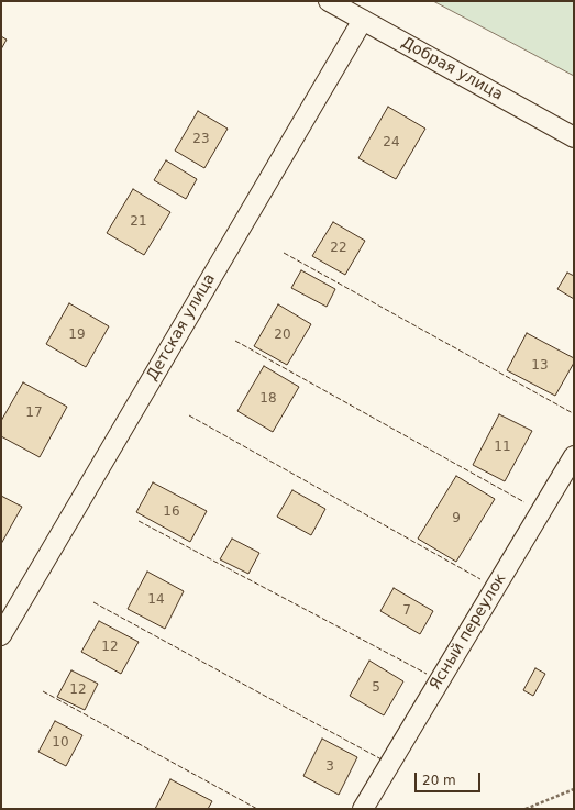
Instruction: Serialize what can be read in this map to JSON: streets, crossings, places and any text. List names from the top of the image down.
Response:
{
  "streets": {
    "street": ["Добрая улица", "Детская улица", "Ясный переулок"]
  },
  "crossings": [
    ["Добрая улица", "Детская улица"]
  ],
  "house_numbers": [
    "23",
    "24",
    "21",
    "22",
    "19",
    "20",
    "13",
    "18",
    "17",
    "11",
    "16",
    "9",
    "14",
    "7",
    "12",
    "5",
    "12",
    "10",
    "3"
  ],
  "scale_bar": "20 m"
}
